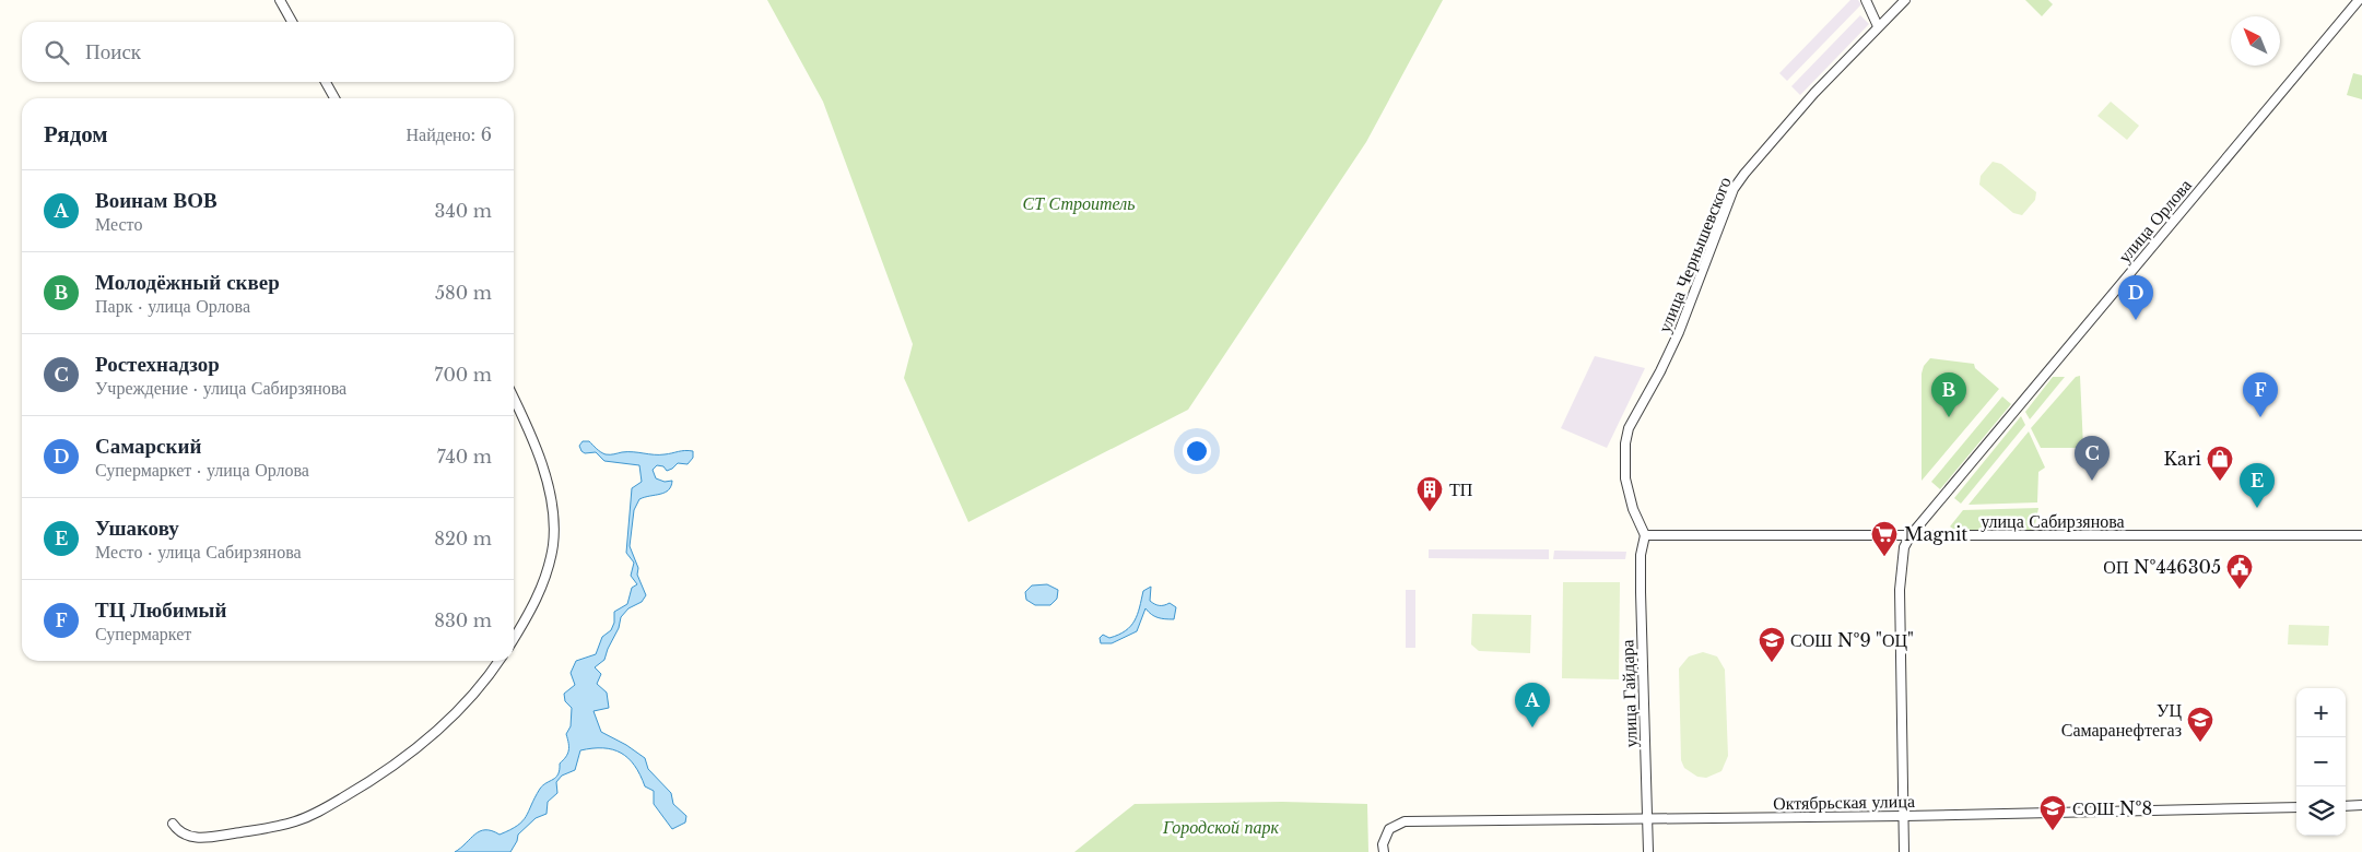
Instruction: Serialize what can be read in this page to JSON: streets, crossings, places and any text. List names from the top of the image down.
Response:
{
  "streets": {
    "street": [
      "улица Орлова",
      "улица Чернышевского",
      "улица Сабирзянова",
      "улица Гайдара",
      "Октябрьская улица"
    ]
  },
  "crossings": [
    ["улица Орлова", "улица Сабирзянова"],
    ["улица Чернышевского", "улица Сабирзянова"],
    ["улица Чернышевского", "улица Гайдара"],
    ["улица Сабирзянова", "улица Гайдара"],
    ["улица Гайдара", "Октябрьская улица"]
  ],
  "parks": ["СТ Строитель", "Городской парк"],
  "places": {
    "shop": ["Kari"],
    "building": ["ТП"],
    "supermarket": ["Magnit"],
    "public building": ["ОП №446305"],
    "school or university": ["СОШ №9 \"ОЦ\"", "УЦ Самаранефтегаз", "СОШ №8"]
  },
  "north": "top left",
  "page": {
    "search": "Поиск",
    "heading": ["Рядом", "Найдено: 6"],
    "list": [
      {
        "mark": "A",
        "name": "Воинам ВОВ",
        "note": "Место",
        "value": "340 m"
      },
      {
        "mark": "B",
        "name": "Молодёжный сквер",
        "note": "Парк · улица Орлова",
        "value": "580 m"
      },
      {
        "mark": "C",
        "name": "Ростехнадзор",
        "note": "Учреждение · улица Сабирзянова",
        "value": "700 m"
      },
      {
        "mark": "D",
        "name": "Самарский",
        "note": "Супермаркет · улица Орлова",
        "value": "740 m"
      },
      {
        "mark": "E",
        "name": "Ушакову",
        "note": "Место · улица Сабирзянова",
        "value": "820 m"
      },
      {
        "mark": "F",
        "name": "ТЦ Любимый",
        "note": "Супермаркет",
        "value": "830 m"
      }
    ],
    "pins": [
      "D",
      "B",
      "F",
      "C",
      "E",
      "A"
    ],
    "map_buttons": ["+", "−"]
  }
}
